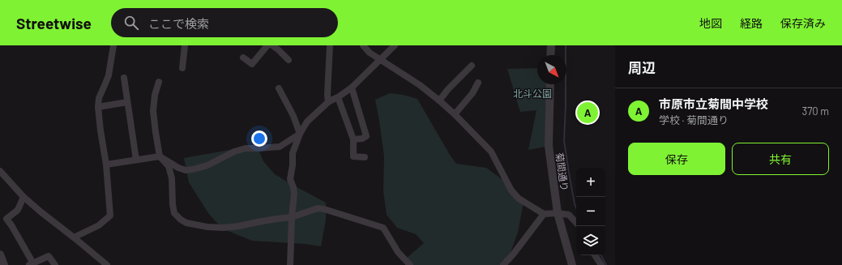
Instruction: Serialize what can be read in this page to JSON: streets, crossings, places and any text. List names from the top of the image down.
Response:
{
  "streets": {
    "street": ["菊間通り"]
  },
  "parks": ["北斗公園"],
  "north": "bottom right",
  "page": {
    "header": "Streetwise",
    "search": "ここで検索",
    "nav": ["地図", "経路", "保存済み"],
    "heading": "周辺",
    "list": [
      {
        "mark": "A",
        "name": "市原市立菊間中学校",
        "note": "学校 · 菊間通り",
        "value": "370 m"
      }
    ],
    "pins": "A",
    "buttons": ["保存", "共有"],
    "map_buttons": ["+", "−"]
  }
}
